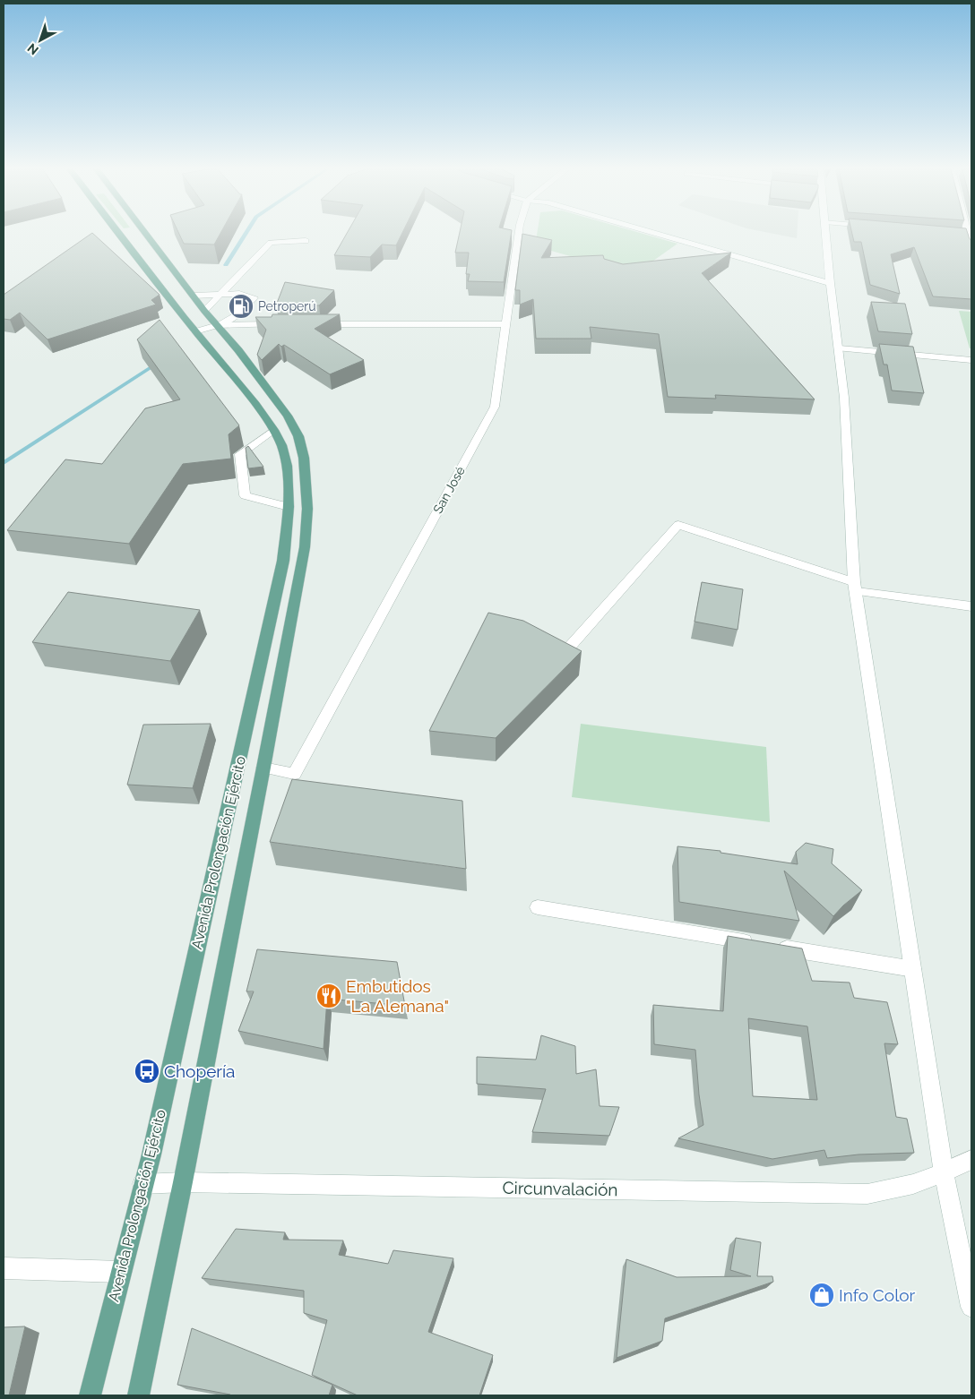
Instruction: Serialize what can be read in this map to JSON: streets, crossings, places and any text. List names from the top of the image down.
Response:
{
  "streets": {
    "main road": ["Avenida Prolongación Ejército"],
    "street": ["San José", "Circunvalación"]
  },
  "crossings": [
    ["San José", "Avenida Prolongación Ejército"],
    ["Avenida Prolongación Ejército", "Circunvalación"]
  ],
  "places": {
    "fuel station": ["Petroperú"],
    "restaurant": ["Embutidos \"La Alemana\""],
    "bus stop": ["Chopería"],
    "shop": ["Info Color"]
  },
  "north": "bottom left"
}
